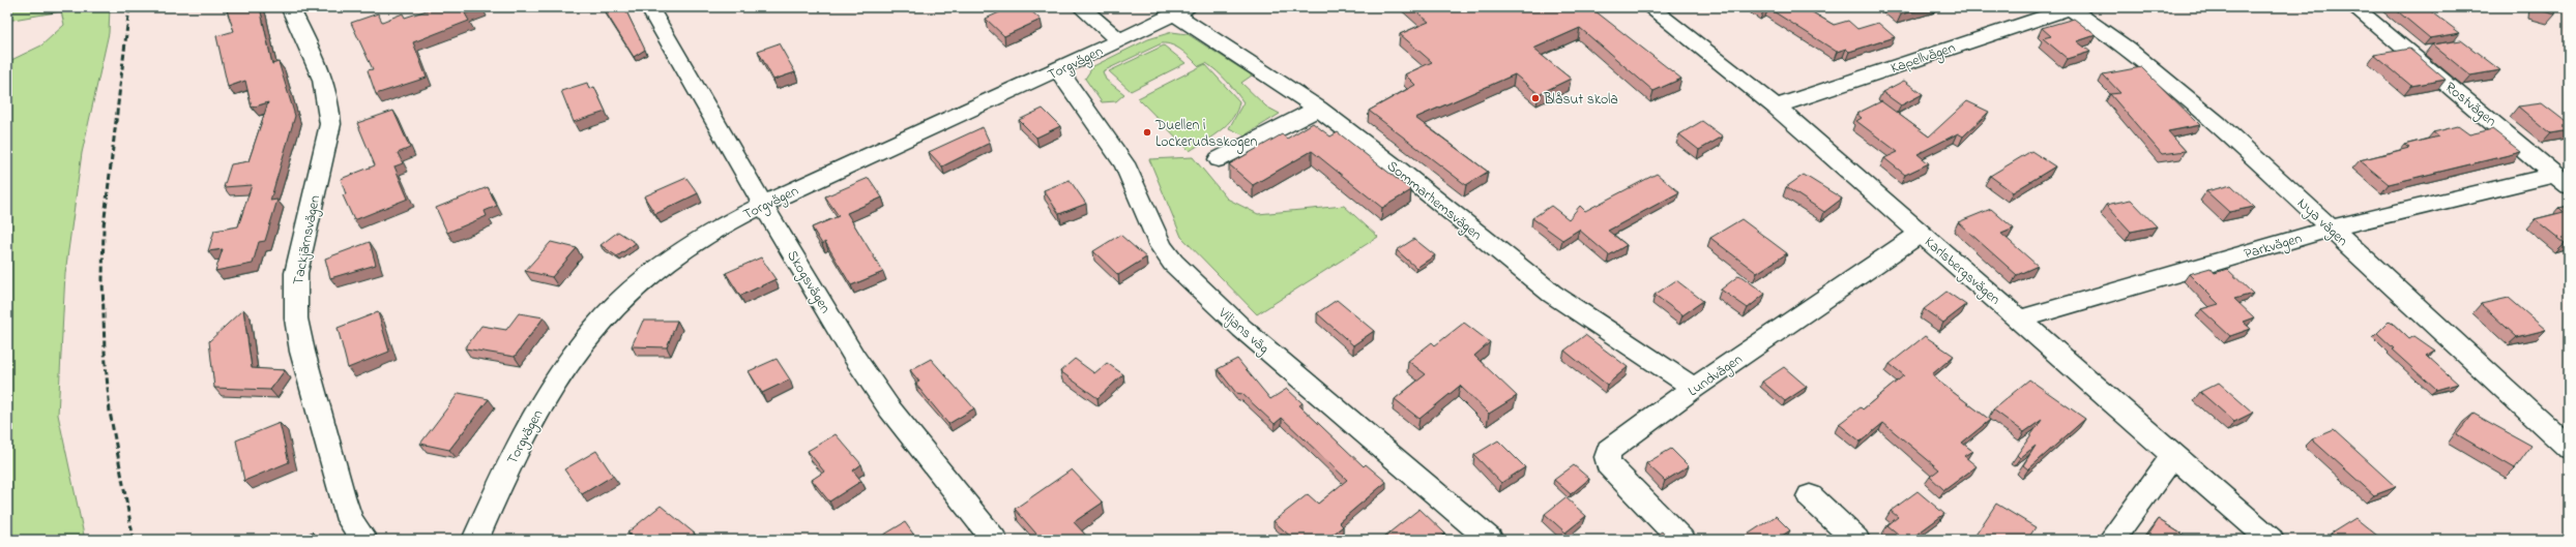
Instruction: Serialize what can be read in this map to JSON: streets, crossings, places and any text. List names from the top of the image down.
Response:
{
  "streets": {
    "street": [
      "Kapellvägen",
      "Torgvägen",
      "Rostvägen",
      "Sommarhemsvägen",
      "Nya vägen",
      "Tackjärnsvägen",
      "Parkvägen",
      "Karlsbergsvägen",
      "Skogsvägen",
      "Viljans väg",
      "Lundvägen"
    ]
  },
  "crossings": [
    ["Kapellvägen", "Nya vägen"],
    ["Kapellvägen", "Karlsbergsvägen"],
    ["Torgvägen", "Sommarhemsvägen"],
    ["Torgvägen", "Skogsvägen"],
    ["Torgvägen", "Viljans väg"],
    ["Rostvägen", "Parkvägen"],
    ["Sommarhemsvägen", "Lundvägen"],
    ["Nya vägen", "Parkvägen"],
    ["Parkvägen", "Karlsbergsvägen"],
    ["Karlsbergsvägen", "Lundvägen"]
  ],
  "places": ["Blåsut skola", "Duellen i Lockerudsskogen"]
}
